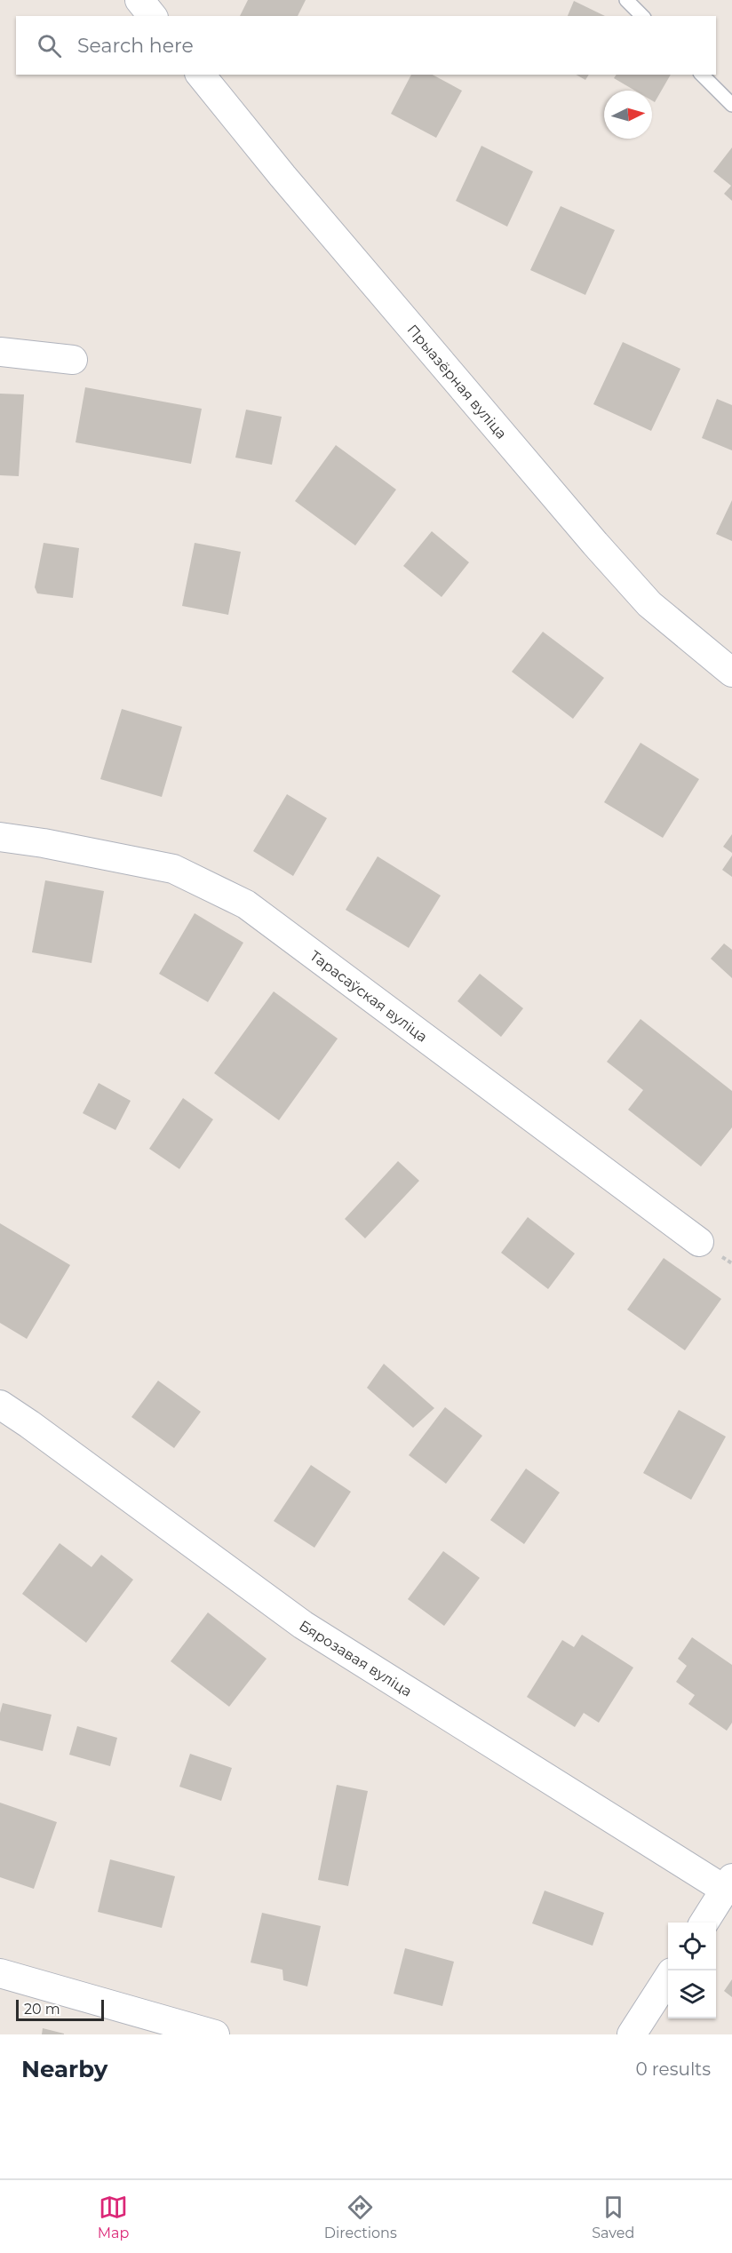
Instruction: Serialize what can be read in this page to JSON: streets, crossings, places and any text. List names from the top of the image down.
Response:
{
  "streets": {
    "street": ["Прыазёрная вуліца", "Тарасаўская вуліца", "Бярозавая вуліца"]
  },
  "scale_bar": "20 m",
  "north": "right",
  "page": {
    "search": "Search here",
    "scale": "20 m",
    "heading": ["Nearby", "0 results"],
    "nav": ["Map", "Directions", "Saved"]
  }
}
